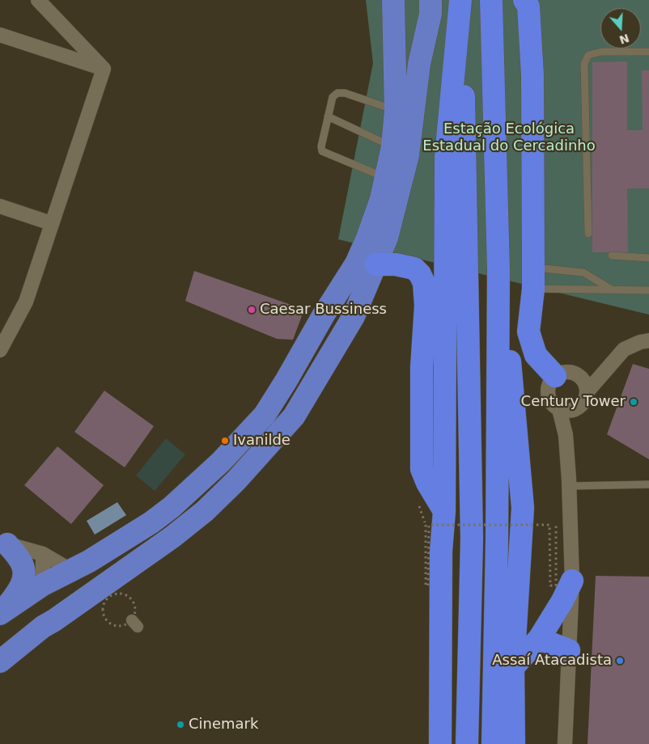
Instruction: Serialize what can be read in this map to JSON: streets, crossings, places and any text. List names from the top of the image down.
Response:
{
  "parks": ["Estação Ecológica Estadual do Cercadinho"],
  "places": [
    "Caesar Bussiness",
    "Century Tower",
    "Ivanilde",
    "Assaí Atacadista",
    "Cinemark"
  ],
  "north": "bottom"
}
